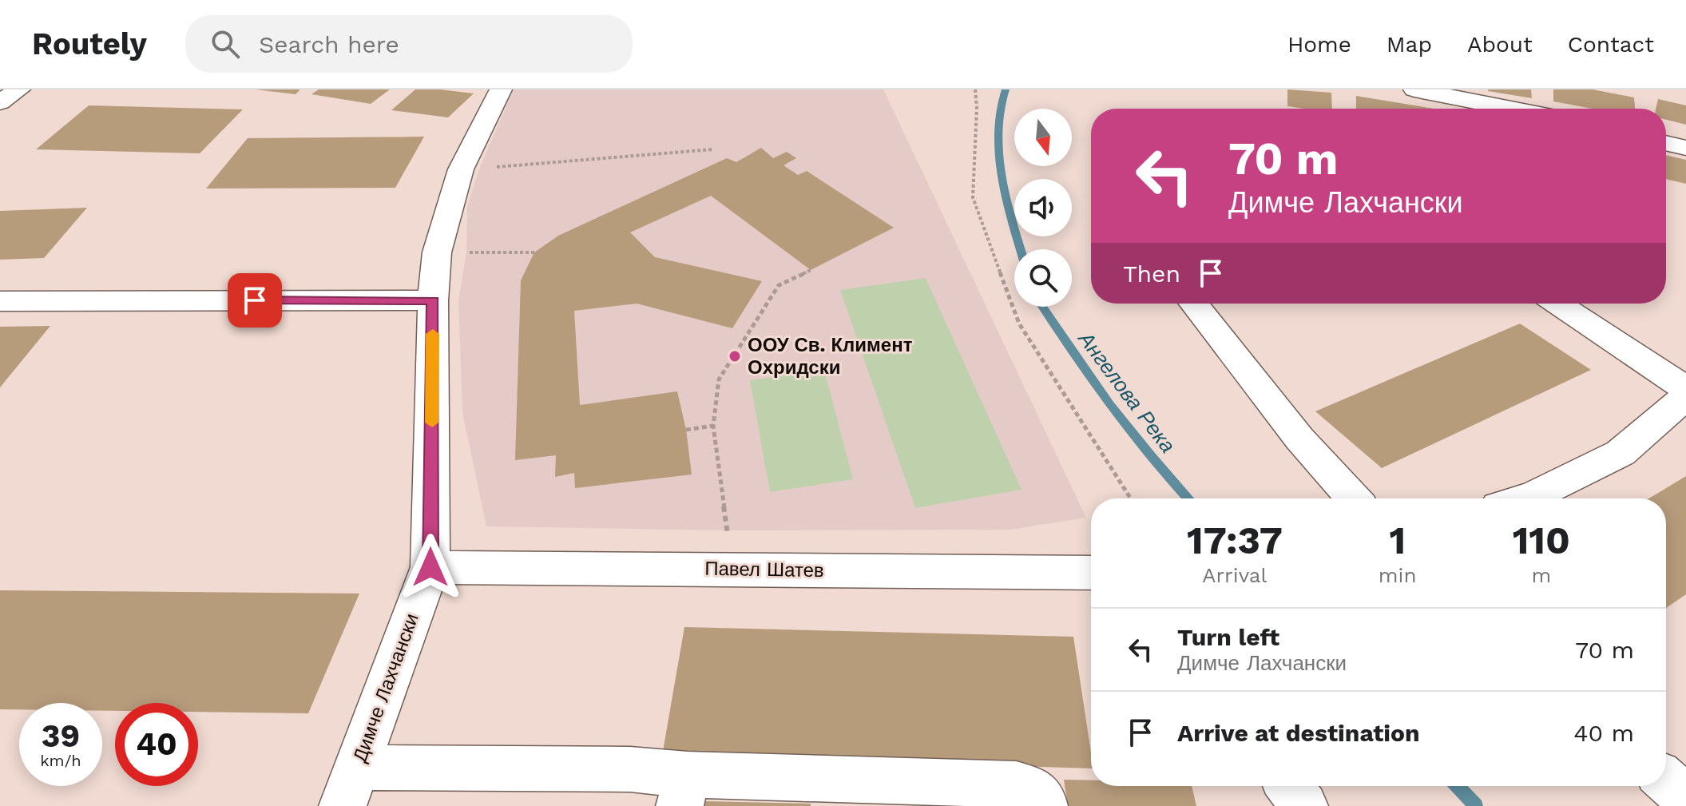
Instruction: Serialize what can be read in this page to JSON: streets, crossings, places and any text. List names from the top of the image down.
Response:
{
  "streets": {
    "street": ["Павел Шатев", "Димче Лахчански"]
  },
  "crossings": [
    ["Павел Шатев", "Димче Лахчански"]
  ],
  "water": ["Ангелова Река"],
  "places": ["ООУ Св. Климент Охридски"],
  "north": "bottom",
  "page": {
    "header": "Routely",
    "search": "Search here",
    "nav": [
      "Home",
      "Map",
      "About",
      "Contact"
    ],
    "turn": ["70 m", "Димче Лахчански"],
    "then": "Then",
    "eta": [
      "17:37",
      "Arrival",
      "1",
      "min",
      "110",
      "m"
    ],
    "list": [
      {
        "name": "Turn left",
        "note": "Димче Лахчански",
        "value": "70 m"
      },
      {
        "name": "Arrive at destination",
        "value": "40 m"
      }
    ],
    "speed": "39 km/h",
    "limit": "40"
  }
}
